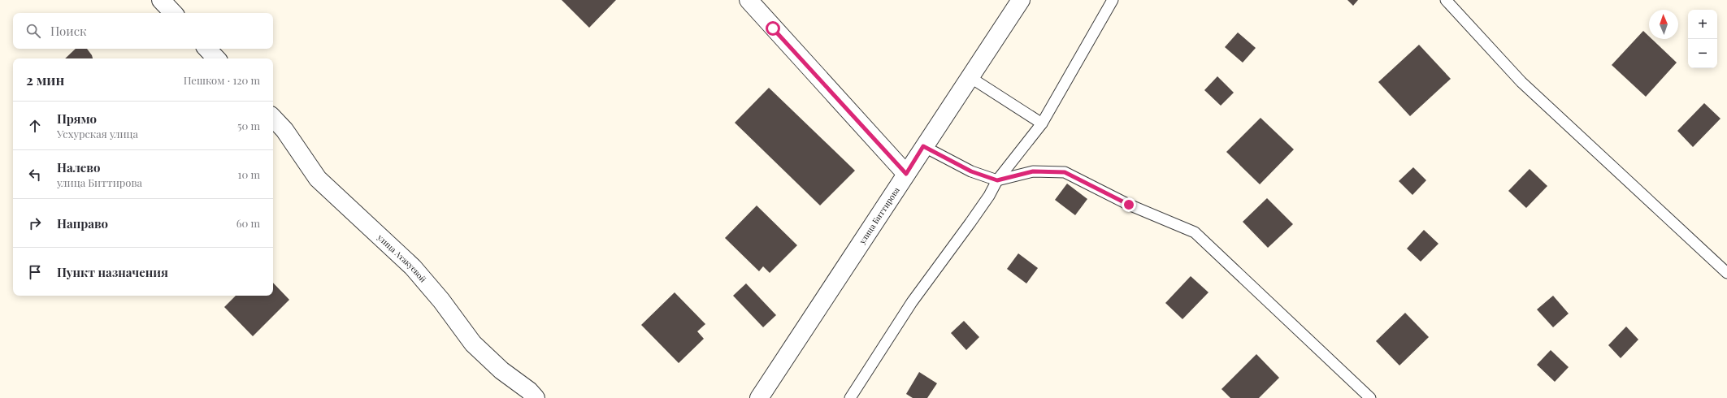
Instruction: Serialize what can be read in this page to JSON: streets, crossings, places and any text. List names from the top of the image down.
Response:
{
  "streets": {
    "street": ["улица Биттирова", "улица Атакуевой"]
  },
  "north": "top",
  "page": {
    "map_buttons": ["+", "−"],
    "search": "Поиск",
    "heading": ["2 мин", "Пешком · 120 m"],
    "list": [
      ["Прямо", "Усхурская улица", "50 m"],
      ["Налево", "улица Биттирова", "10 m"],
      ["Направо", "60 m"],
      "Пункт назначения"
    ]
  }
}
